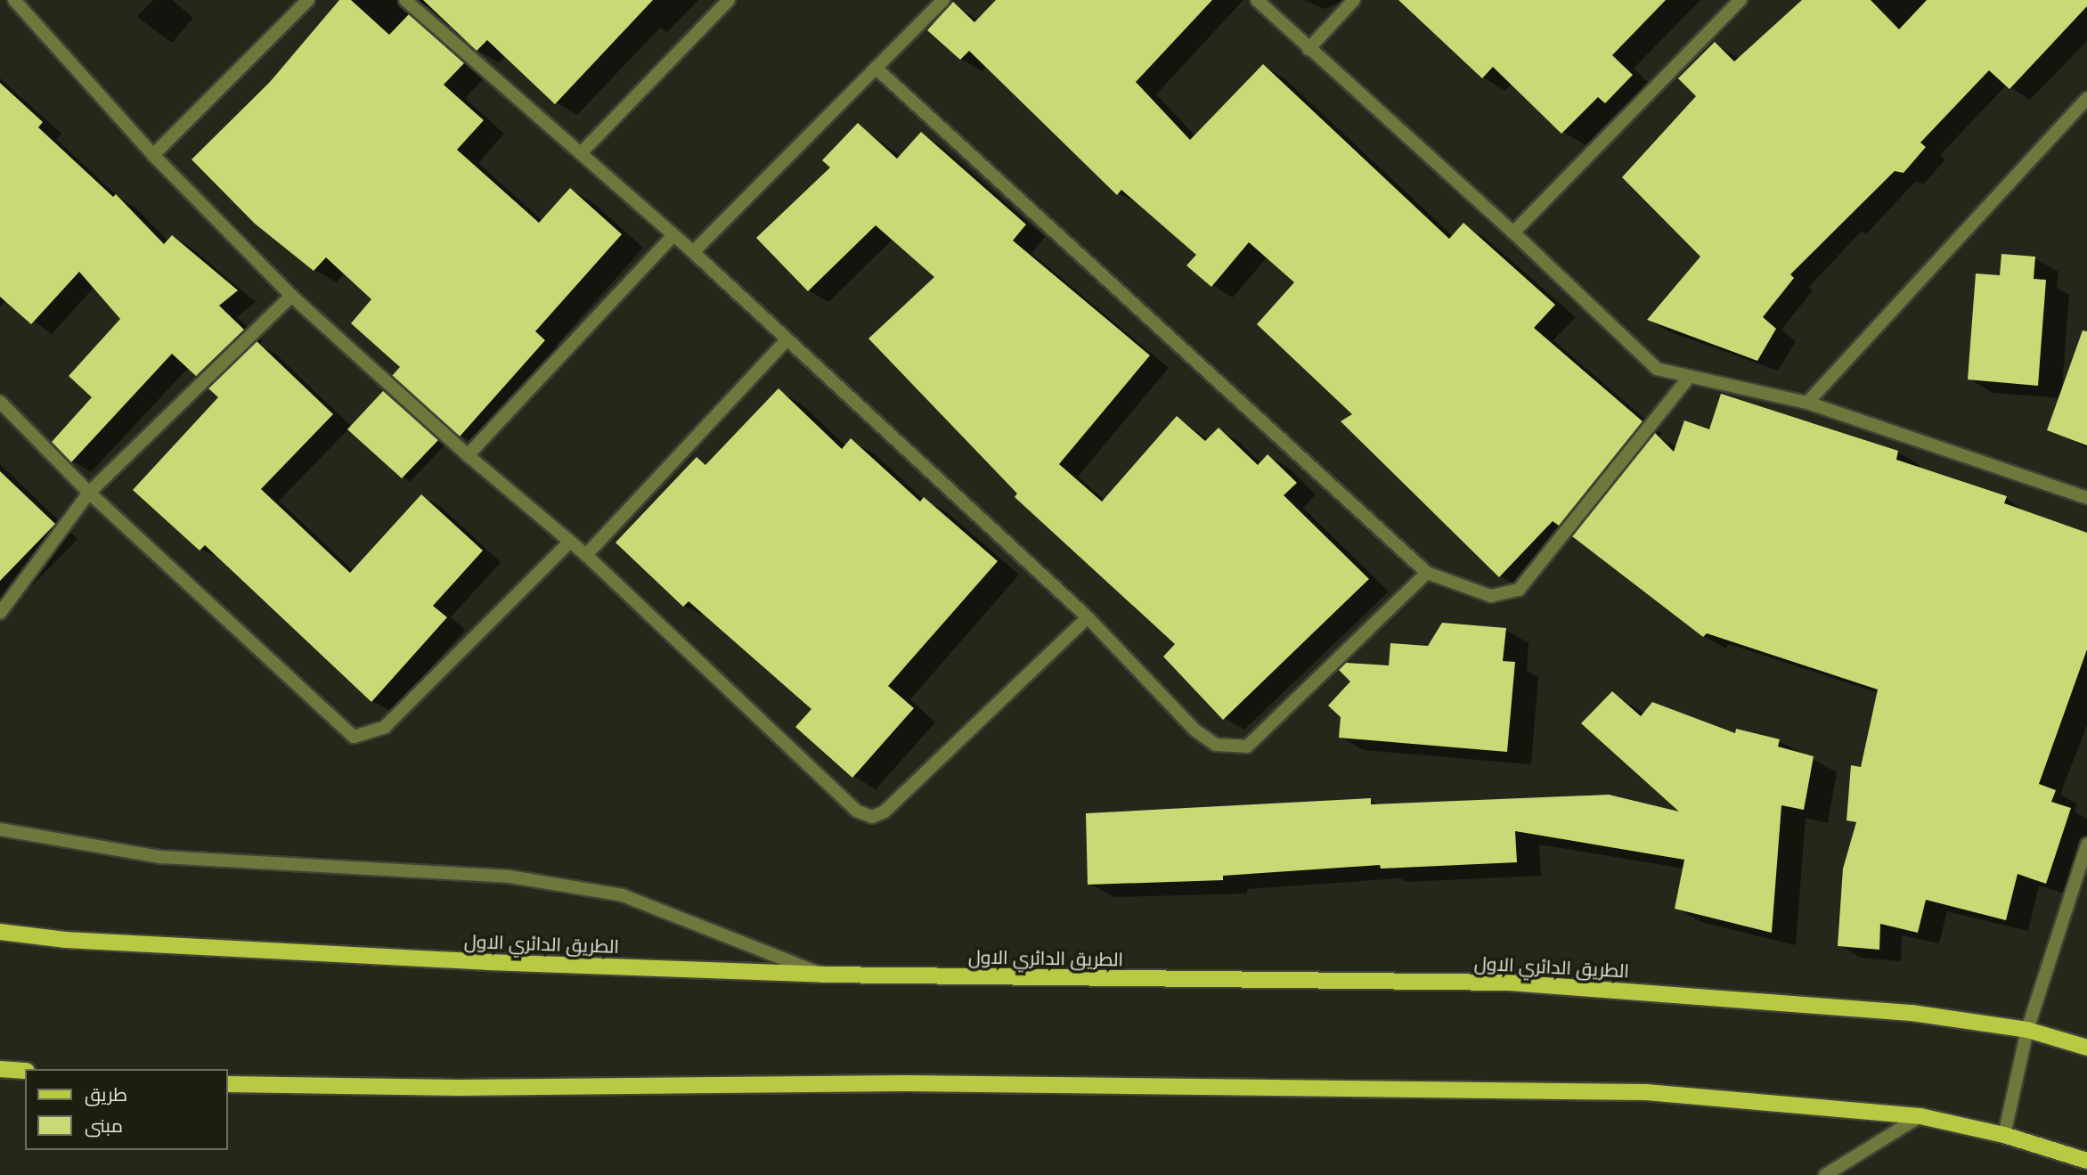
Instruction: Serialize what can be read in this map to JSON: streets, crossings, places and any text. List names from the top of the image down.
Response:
{
  "streets": {
    "main road": ["الطريق الدائري الاول"]
  },
  "legend": ["طريق", "مبنى"]
}
